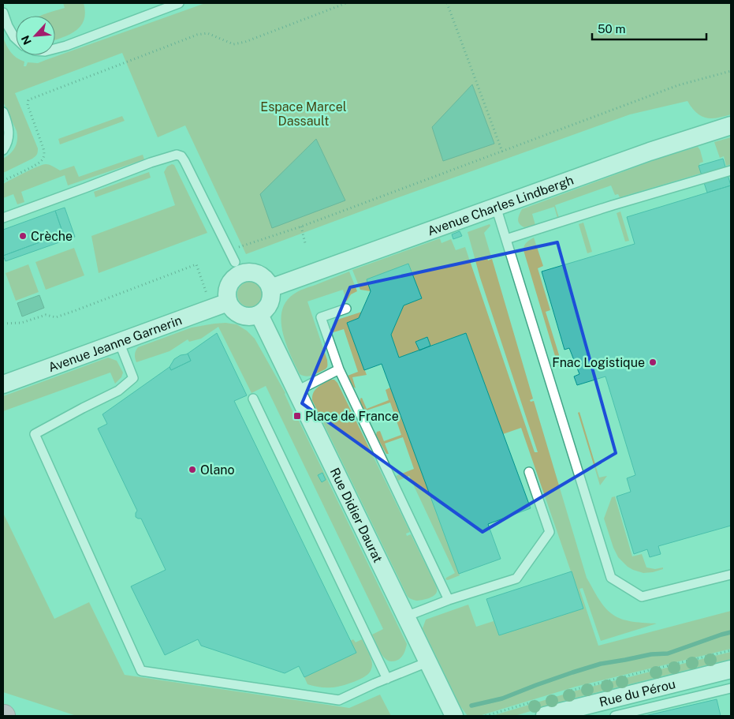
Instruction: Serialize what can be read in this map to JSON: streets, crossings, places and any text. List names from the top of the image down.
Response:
{
  "streets": {
    "street": [
      "Avenue Charles Lindbergh",
      "Avenue Jeanne Garnerin",
      "Rue Didier Daurat",
      "Rue du Pérou"
    ]
  },
  "crossings": [
    ["Avenue Charles Lindbergh", "Avenue Jeanne Garnerin"],
    ["Avenue Charles Lindbergh", "Rue Didier Daurat"],
    ["Avenue Jeanne Garnerin", "Rue Didier Daurat"]
  ],
  "parks": ["Espace Marcel Dassault"],
  "places": {
    "other": ["Crèche", "Fnac Logistique", "Olano"],
    "transit": ["Place de France"]
  },
  "scale_bar": "50 m",
  "north": "bottom left"
}
